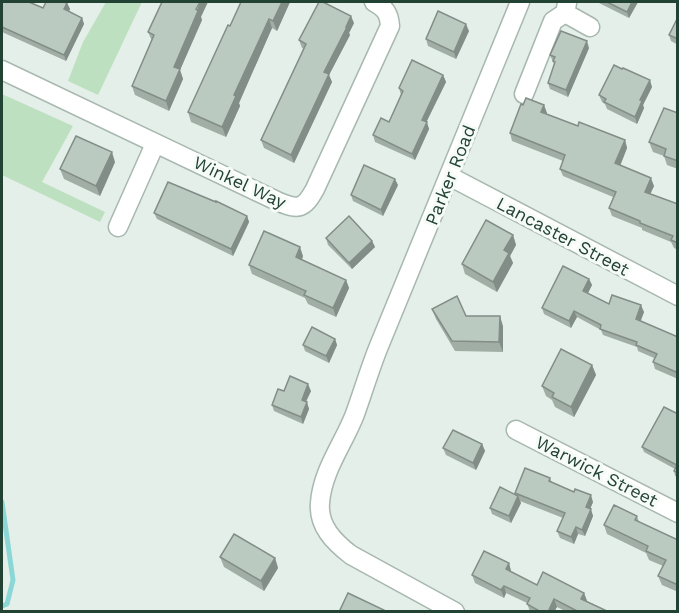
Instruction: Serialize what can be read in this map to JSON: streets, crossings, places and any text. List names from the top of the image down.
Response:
{
  "streets": {
    "street": [
      "Parker Road",
      "Winkel Way",
      "Lancaster Street",
      "Warwick Street"
    ]
  },
  "crossings": [
    ["Parker Road", "Lancaster Street"]
  ]
}
